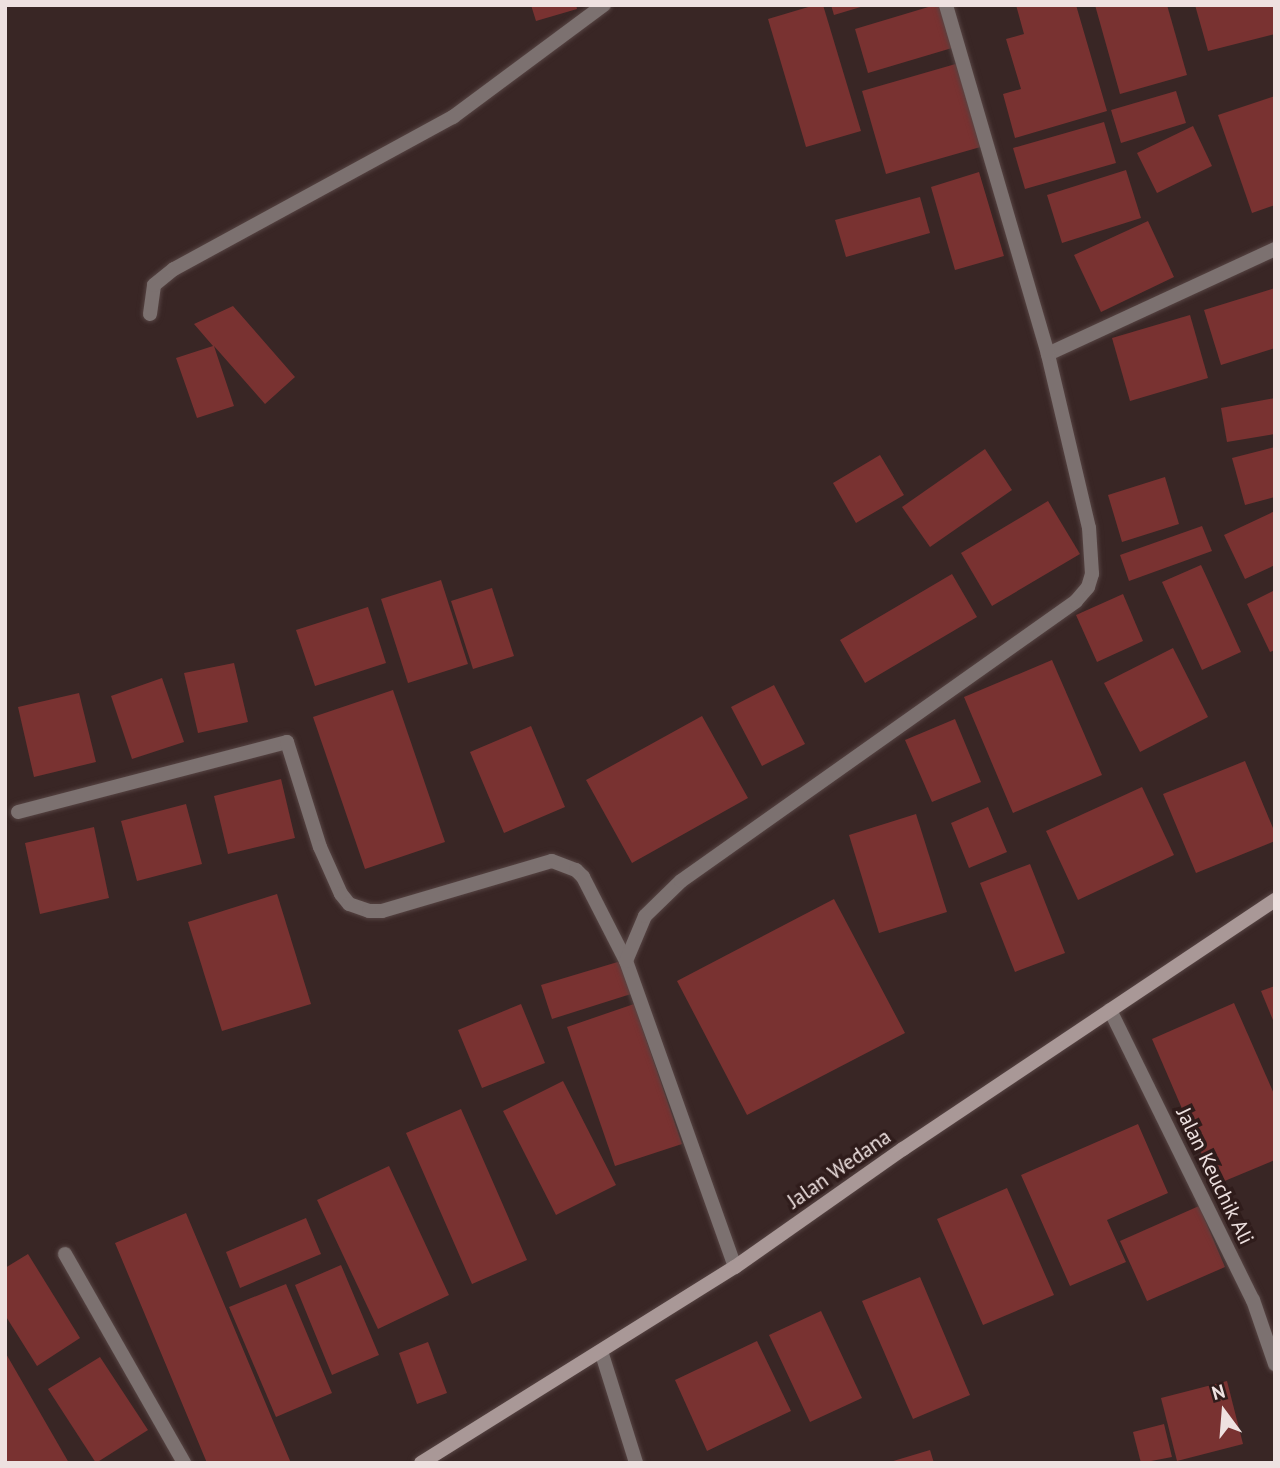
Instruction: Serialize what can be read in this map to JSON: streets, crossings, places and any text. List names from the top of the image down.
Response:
{
  "streets": {
    "street": ["Jalan Wedana", "Jalan Keuchik Ali"]
  },
  "crossings": [
    ["Jalan Wedana", "Jalan Keuchik Ali"]
  ],
  "north": "top"
}
